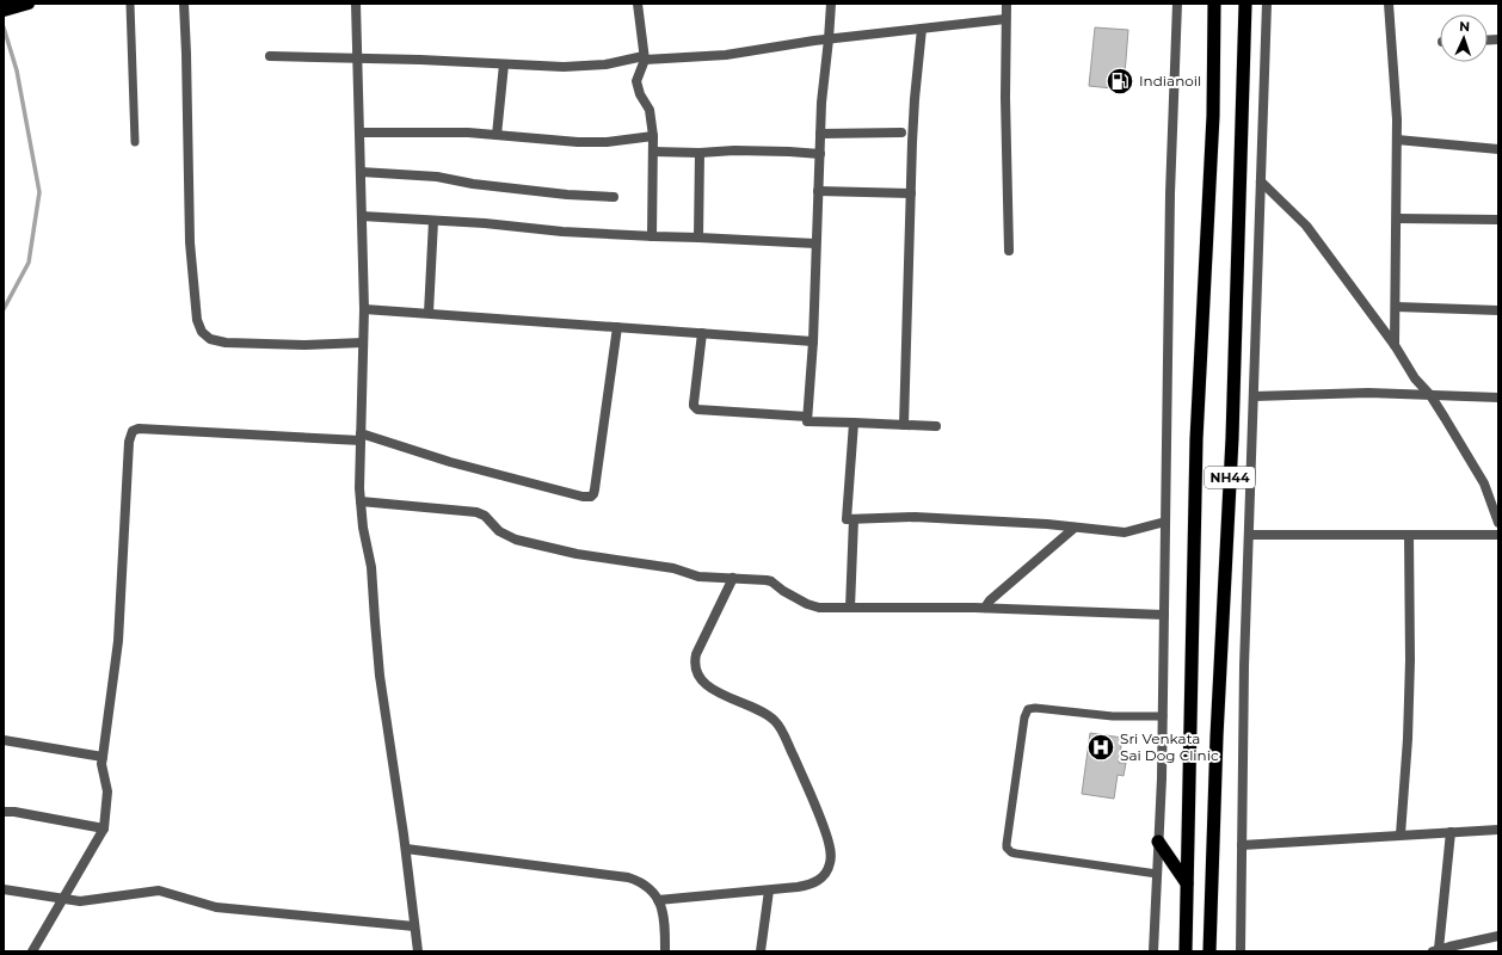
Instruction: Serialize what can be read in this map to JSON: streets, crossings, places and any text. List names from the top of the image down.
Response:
{
  "streets": {
    "highway": ["NH44"]
  },
  "places": {
    "fuel station": ["Indianoil"],
    "hospital": ["Sri Venkata Sai Dog Clinic"]
  },
  "north": "top"
}
